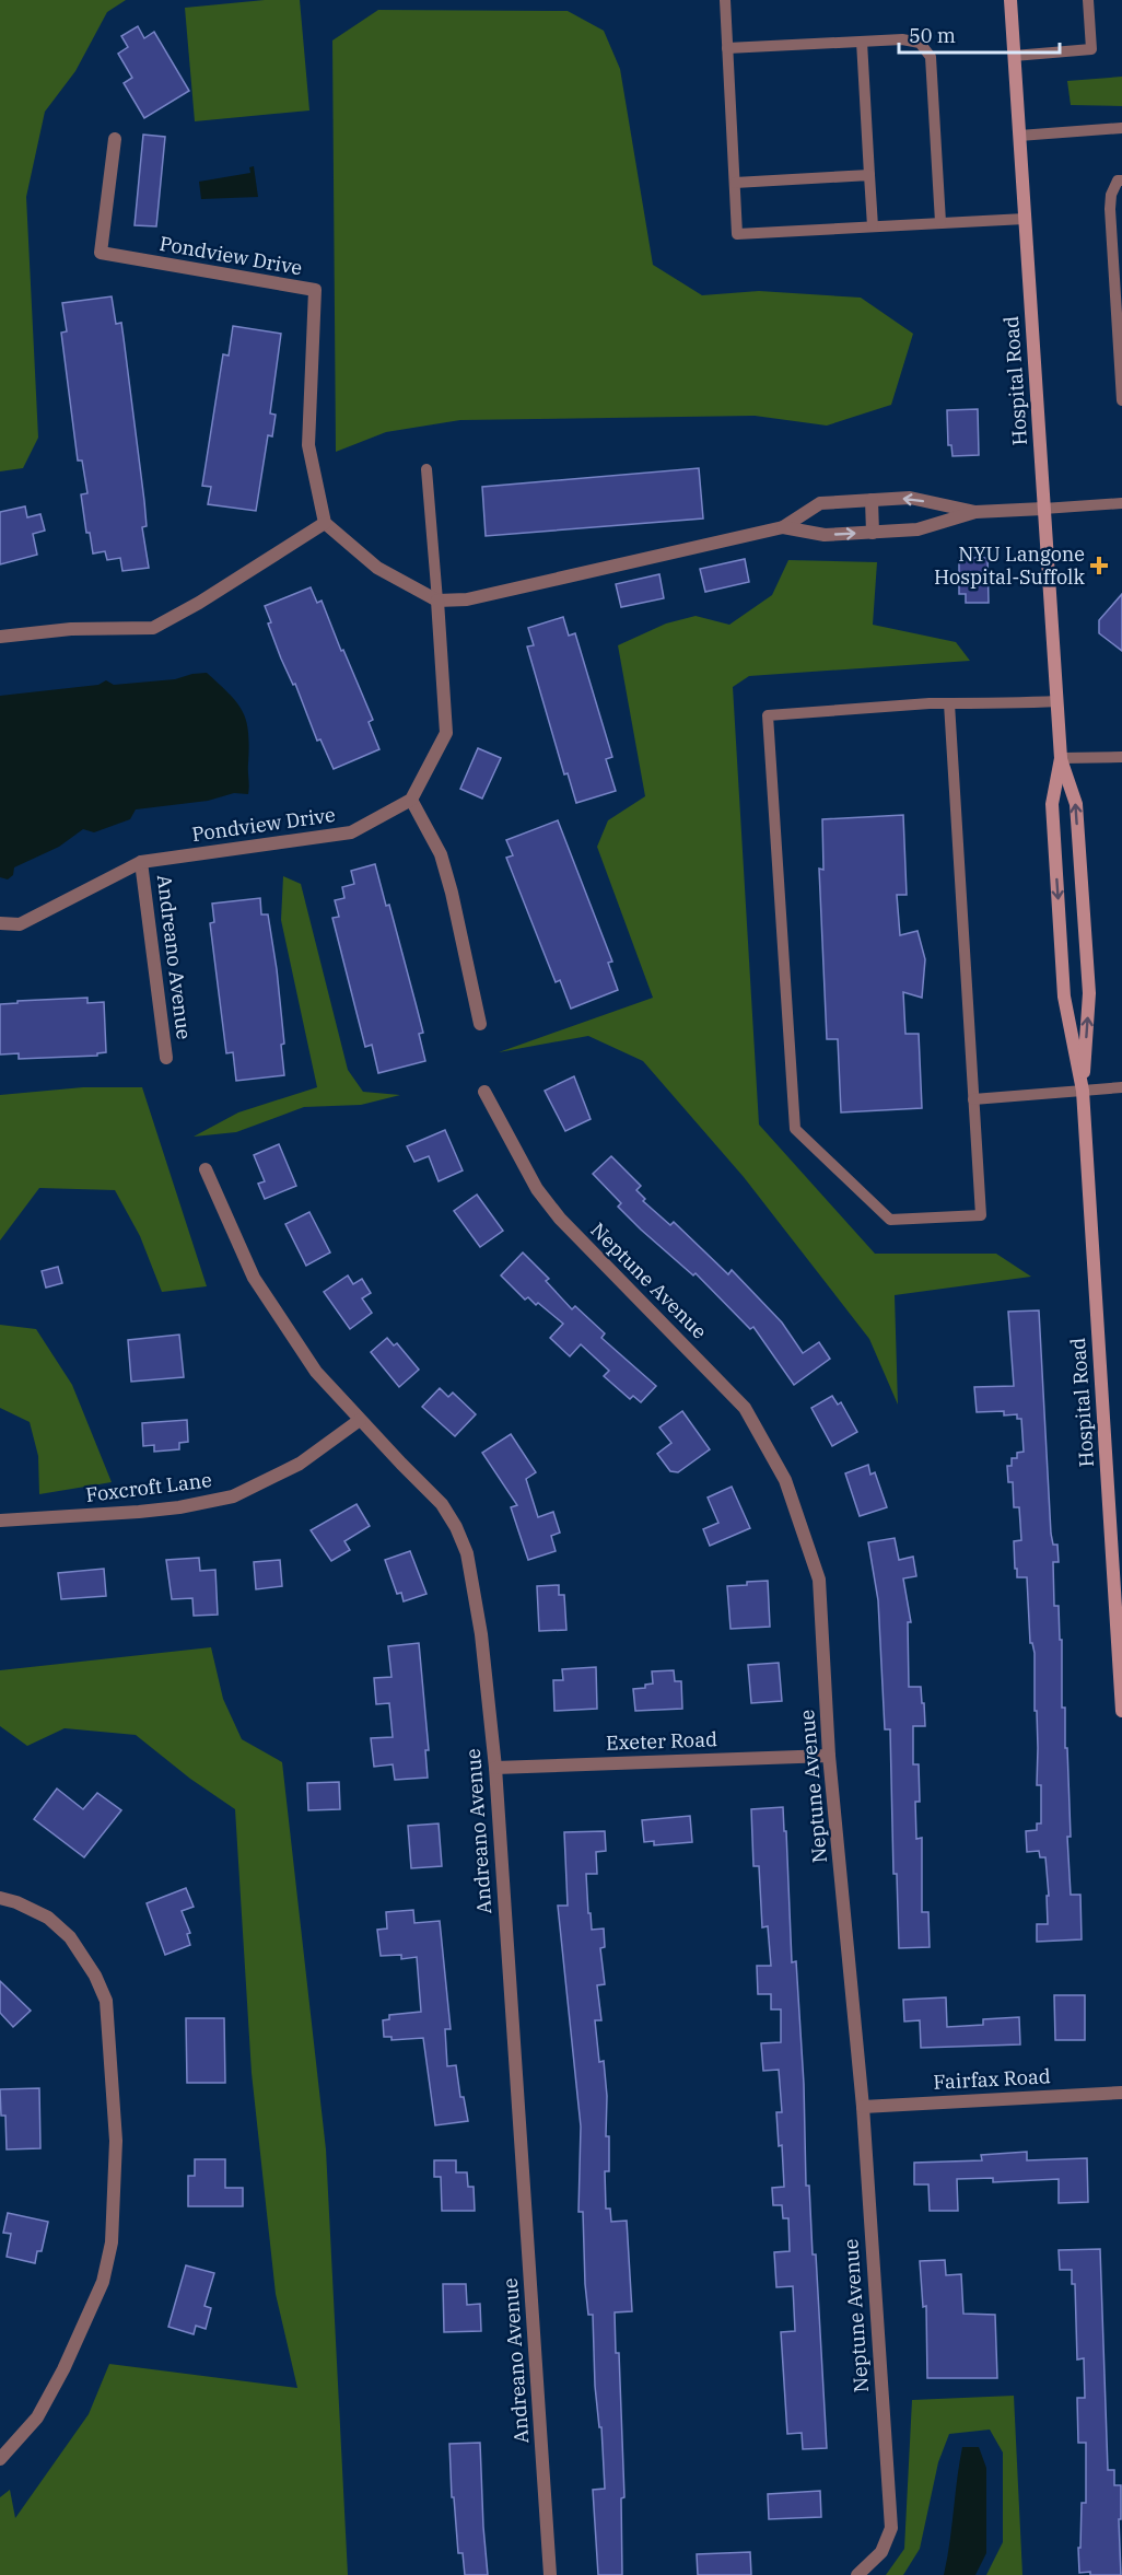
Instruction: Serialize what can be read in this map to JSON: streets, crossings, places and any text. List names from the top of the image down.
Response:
{
  "streets": {
    "street": [
      "Pondview Drive",
      "Hospital Road",
      "Andreano Avenue",
      "Neptune Avenue",
      "Foxcroft Lane",
      "Exeter Road",
      "Fairfax Road"
    ]
  },
  "crossings": [
    ["Pondview Drive", "Andreano Avenue"],
    ["Andreano Avenue", "Foxcroft Lane"],
    ["Andreano Avenue", "Exeter Road"],
    ["Neptune Avenue", "Exeter Road"],
    ["Neptune Avenue", "Fairfax Road"]
  ],
  "places": {
    "health": ["NYU Langone Hospital-Suffolk"]
  },
  "scale_bar": "50 m"
}
